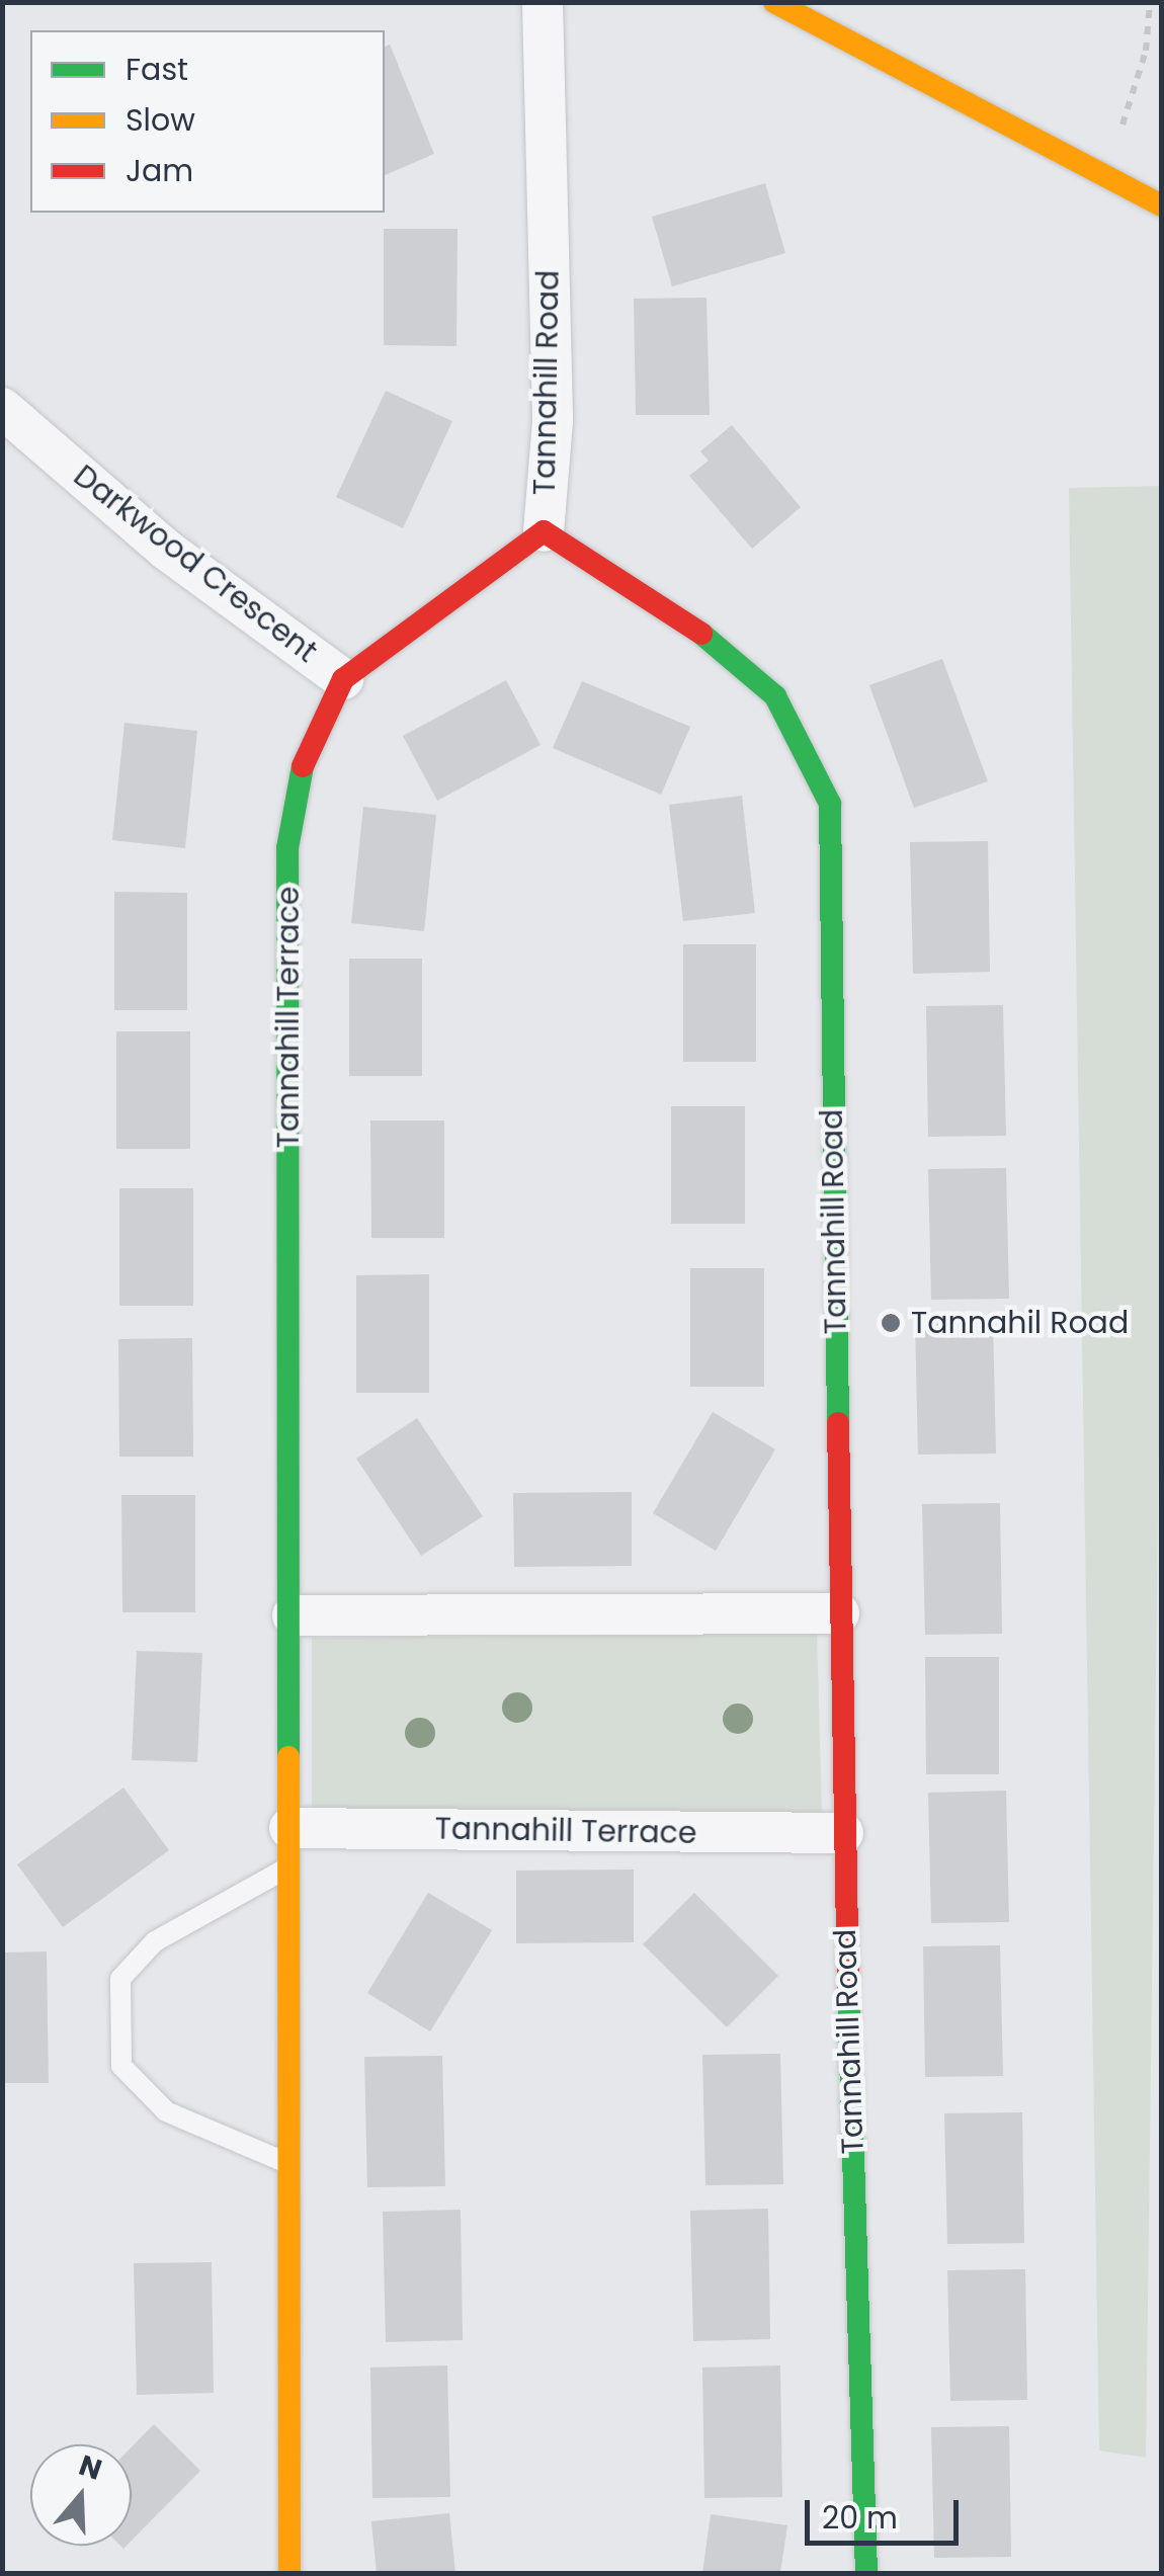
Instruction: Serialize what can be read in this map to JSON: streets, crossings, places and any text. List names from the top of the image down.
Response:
{
  "streets": {
    "street": ["Tannahill Road", "Darkwood Crescent", "Tannahill Terrace"]
  },
  "crossings": [
    ["Tannahill Road", "Tannahill Terrace"],
    ["Darkwood Crescent", "Tannahill Terrace"]
  ],
  "places": ["Tannahil Road"],
  "legend": ["Fast", "Slow", "Jam"],
  "scale_bar": "20 m",
  "north": "top"
}
